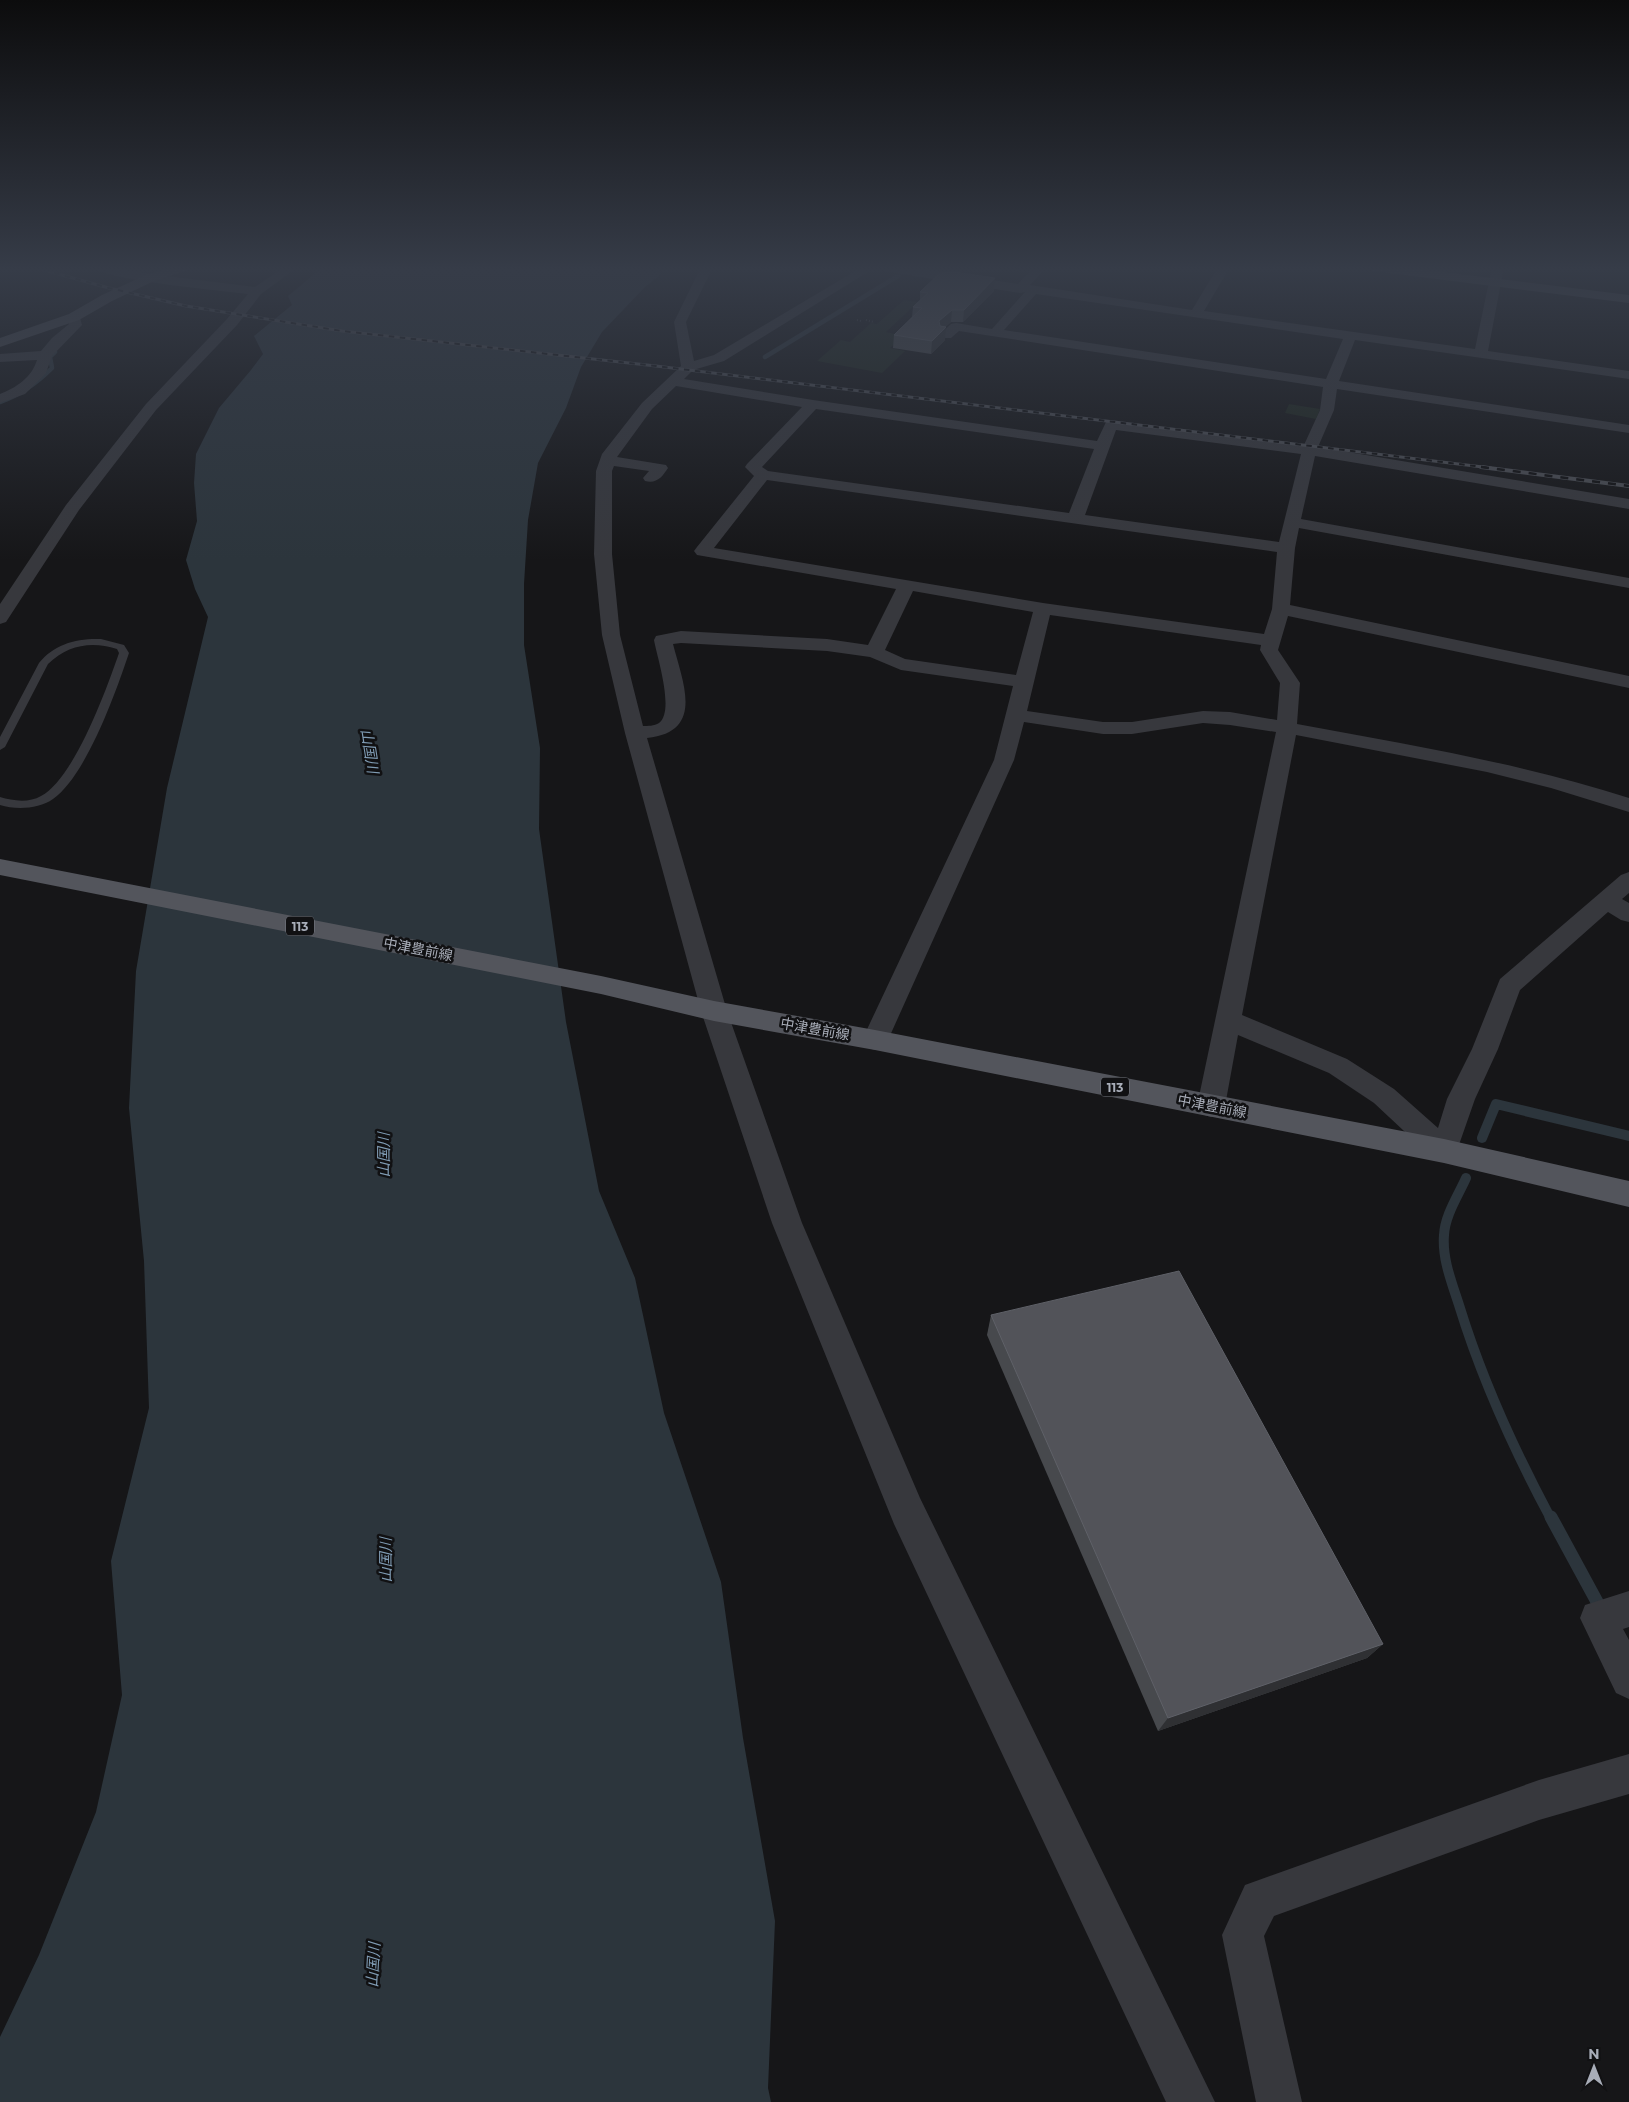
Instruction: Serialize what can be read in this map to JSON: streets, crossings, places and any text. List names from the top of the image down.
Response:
{
  "streets": {
    "main road": ["113", "中津豊前線"]
  },
  "water": ["山国川"],
  "north": "top"
}
